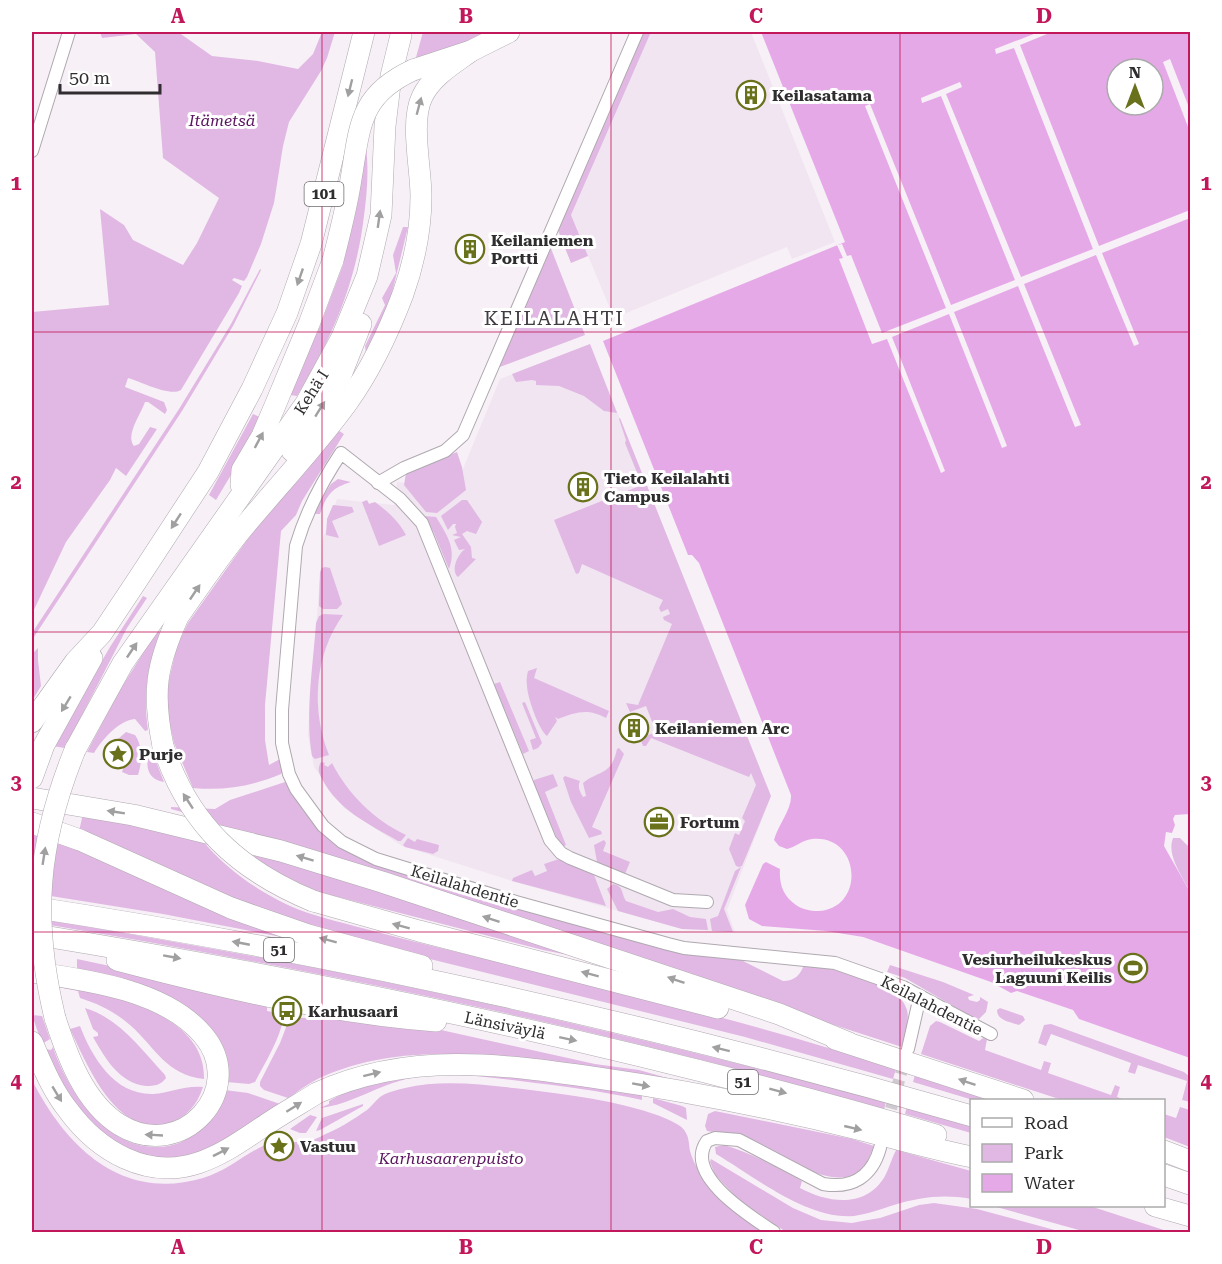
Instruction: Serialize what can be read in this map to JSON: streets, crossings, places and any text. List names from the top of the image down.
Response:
{
  "streets": {
    "highway": [
      "101",
      "Kehä I",
      "51",
      "Länsiväylä"
    ],
    "street": ["Keilalahdentie"]
  },
  "districts": ["KEILALAHTI"],
  "parks": ["Itämetsä", "Karhusaarenpuisto"],
  "places": {
    "building": [
      "Keilasatama",
      "Keilaniemen Portti",
      "Tieto Keilalahti Campus",
      "Keilaniemen Arc"
    ],
    "place": ["Purje", "Vastuu"],
    "office": ["Fortum"],
    "sports": ["Vesiurheilukeskus Laguuni Keilis"],
    "bus stop": ["Karhusaari"]
  },
  "legend": ["Road", "Park", "Water"],
  "scale_bar": "50 m",
  "north": "top",
  "grid": {
    "columns": [
      "A",
      "B",
      "C",
      "D"
    ],
    "rows": [
      "1",
      "2",
      "3",
      "4"
    ]
  }
}
